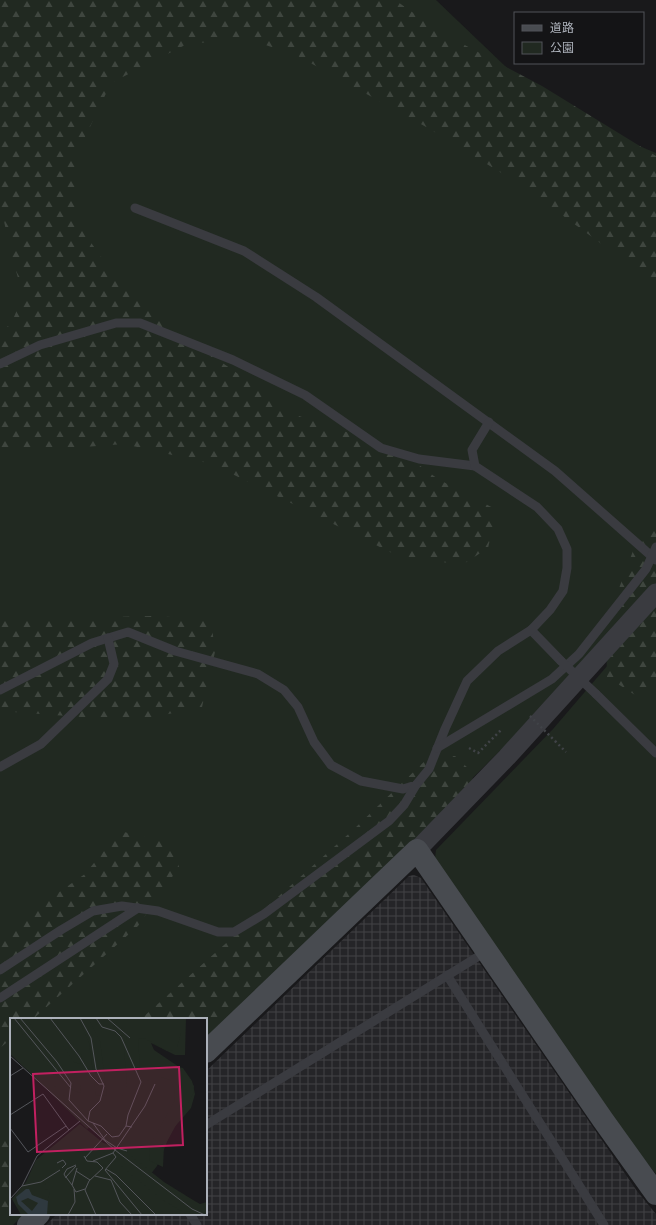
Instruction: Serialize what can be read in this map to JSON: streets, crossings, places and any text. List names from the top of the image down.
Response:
{
  "legend": ["道路", "公園"]
}
